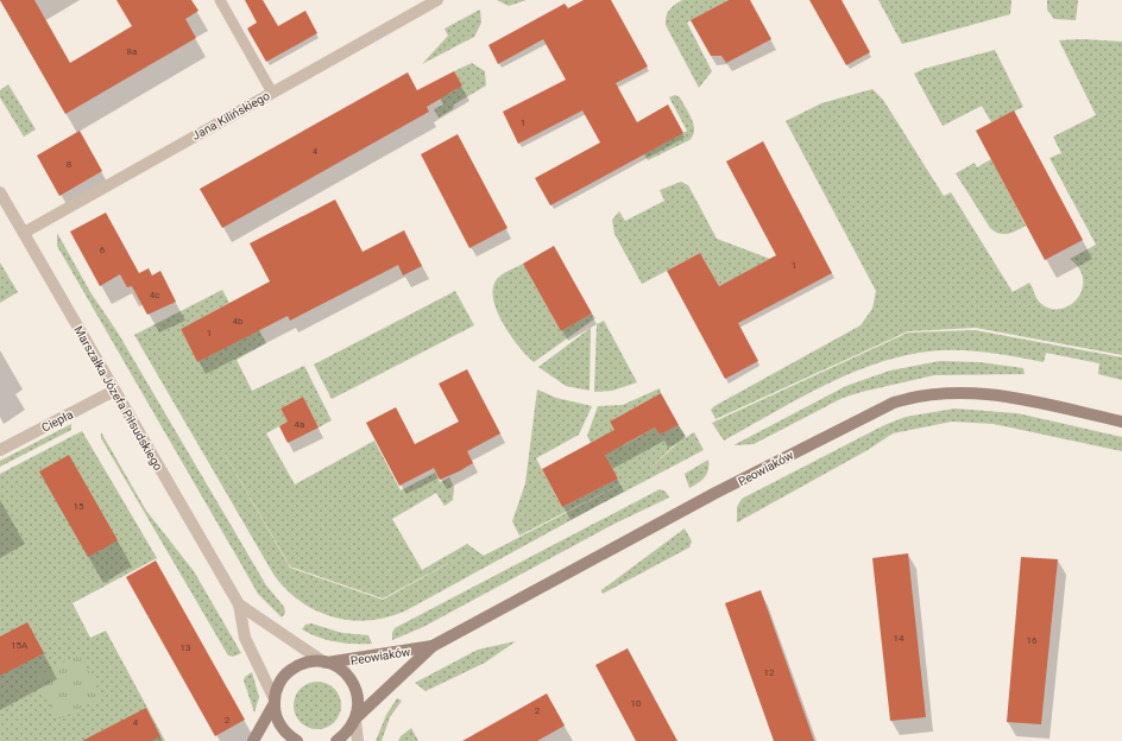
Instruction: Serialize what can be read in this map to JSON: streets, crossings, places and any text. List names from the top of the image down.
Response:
{
  "streets": {
    "main road": ["Peowiaków"],
    "street": ["Jana Kilińskiego", "Marszałka Józefa Piłsudskiego", "Ciepła"]
  },
  "crossings": [
    ["Jana Kilińskiego", "Marszałka Józefa Piłsudskiego"],
    ["Marszałka Józefa Piłsudskiego", "Ciepła"],
    ["Marszałka Józefa Piłsudskiego", "Peowiaków"]
  ],
  "house_numbers": [
    "8a",
    "1",
    "4",
    "8",
    "6",
    "1",
    "4c",
    "4b",
    "1",
    "4a",
    "15",
    "14",
    "16",
    "15A",
    "13",
    "12",
    "10",
    "2",
    "2",
    "4"
  ]
}
